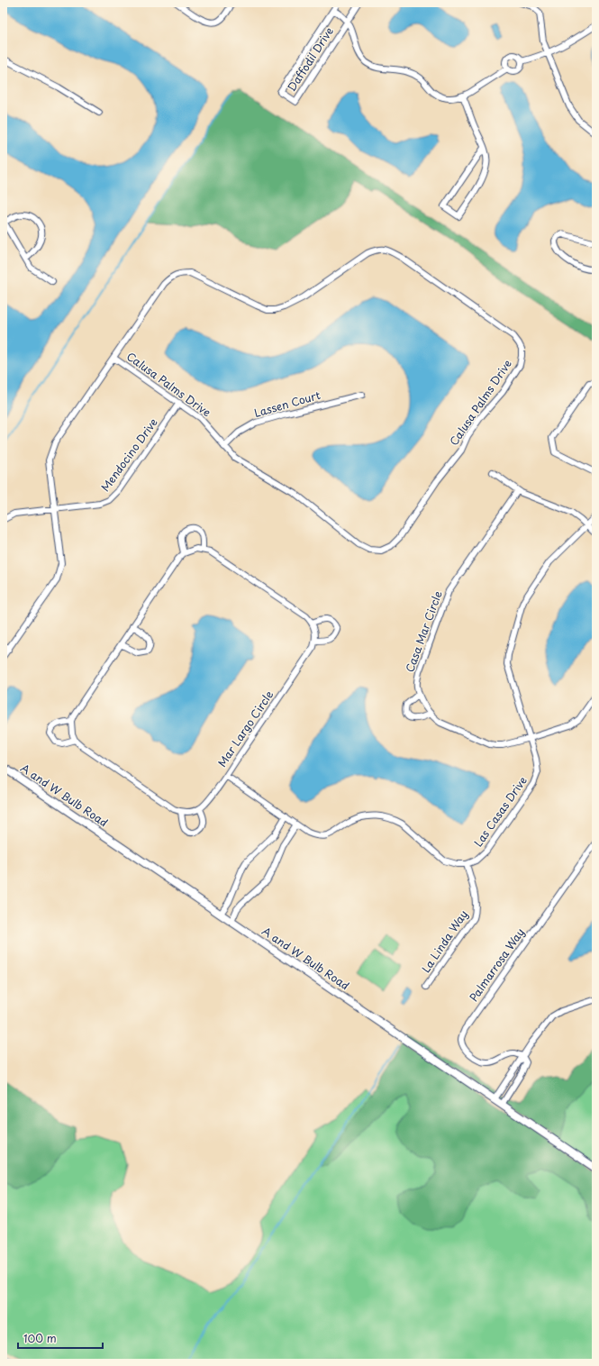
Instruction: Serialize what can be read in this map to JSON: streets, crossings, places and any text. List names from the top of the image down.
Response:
{
  "streets": {
    "street": [
      "Daffodil Drive",
      "Calusa Palms Drive",
      "Lassen Court",
      "Mendocino Drive",
      "Casa Mar Circle",
      "Mar Largo Circle",
      "A and W Bulb Road",
      "Las Casas Drive",
      "La Linda Way",
      "Palmarrosa Way"
    ]
  },
  "crossings": [
    ["Calusa Palms Drive", "Lassen Court"],
    ["Calusa Palms Drive", "Mendocino Drive"],
    ["Casa Mar Circle", "Las Casas Drive"],
    ["Las Casas Drive", "La Linda Way"]
  ],
  "scale_bar": "100 m"
}
